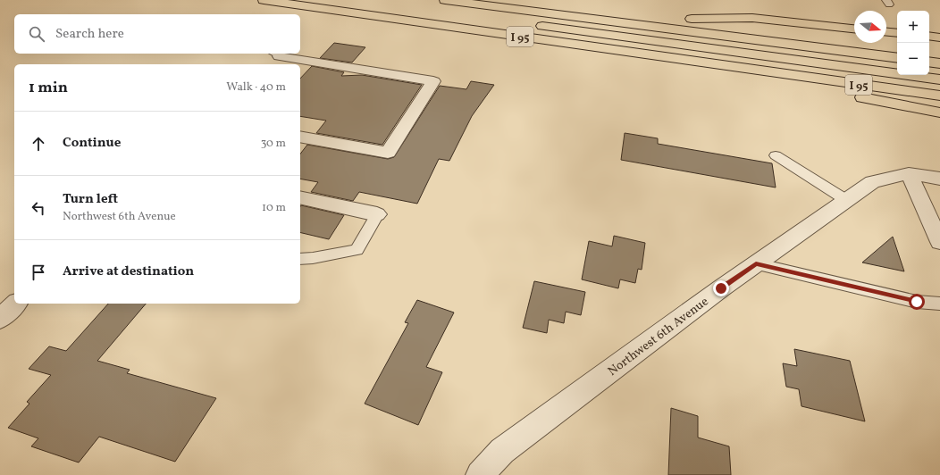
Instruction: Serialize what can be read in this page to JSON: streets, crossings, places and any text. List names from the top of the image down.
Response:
{
  "streets": {
    "highway": ["I 95"],
    "street": ["Northwest 6th Avenue"]
  },
  "north": "right",
  "page": {
    "map_buttons": ["+", "−"],
    "search": "Search here",
    "heading": ["1 min", "Walk · 40 m"],
    "list": [
      ["Continue", "30 m"],
      ["Turn left", "Northwest 6th Avenue", "10 m"],
      "Arrive at destination"
    ]
  }
}
